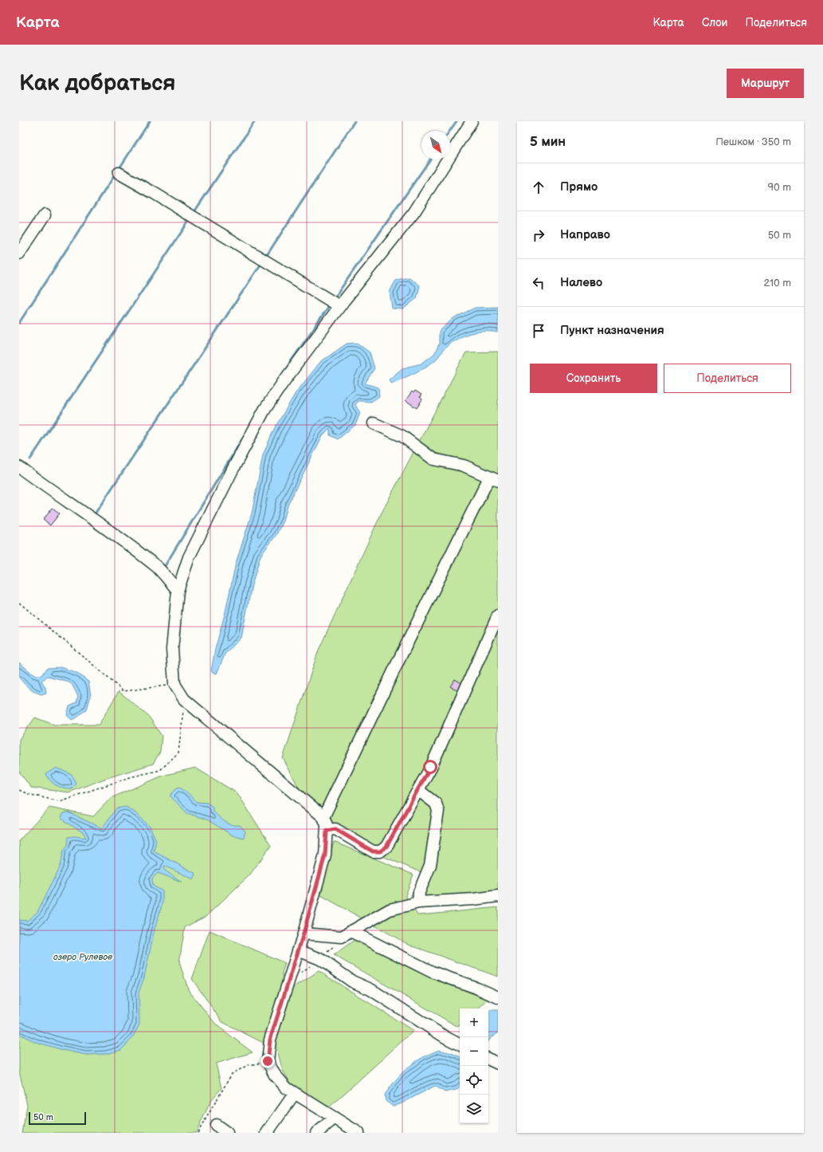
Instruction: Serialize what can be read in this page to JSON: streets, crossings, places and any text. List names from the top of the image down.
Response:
{
  "water": ["озеро Рулевое"],
  "scale_bar": "50 m",
  "north": "bottom right",
  "page": {
    "header": "Карта",
    "nav": ["Карта", "Слои", "Поделиться"],
    "buttons": [
      "Маршрут",
      ["Сохранить", "Поделиться"]
    ],
    "title": "Как добраться",
    "heading": ["5 мин", "Пешком · 350 m"],
    "list": [
      ["Прямо", "90 m"],
      ["Направо", "50 m"],
      ["Налево", "210 m"],
      "Пункт назначения"
    ],
    "map_buttons": ["+", "−"],
    "scale": "50 m"
  }
}
